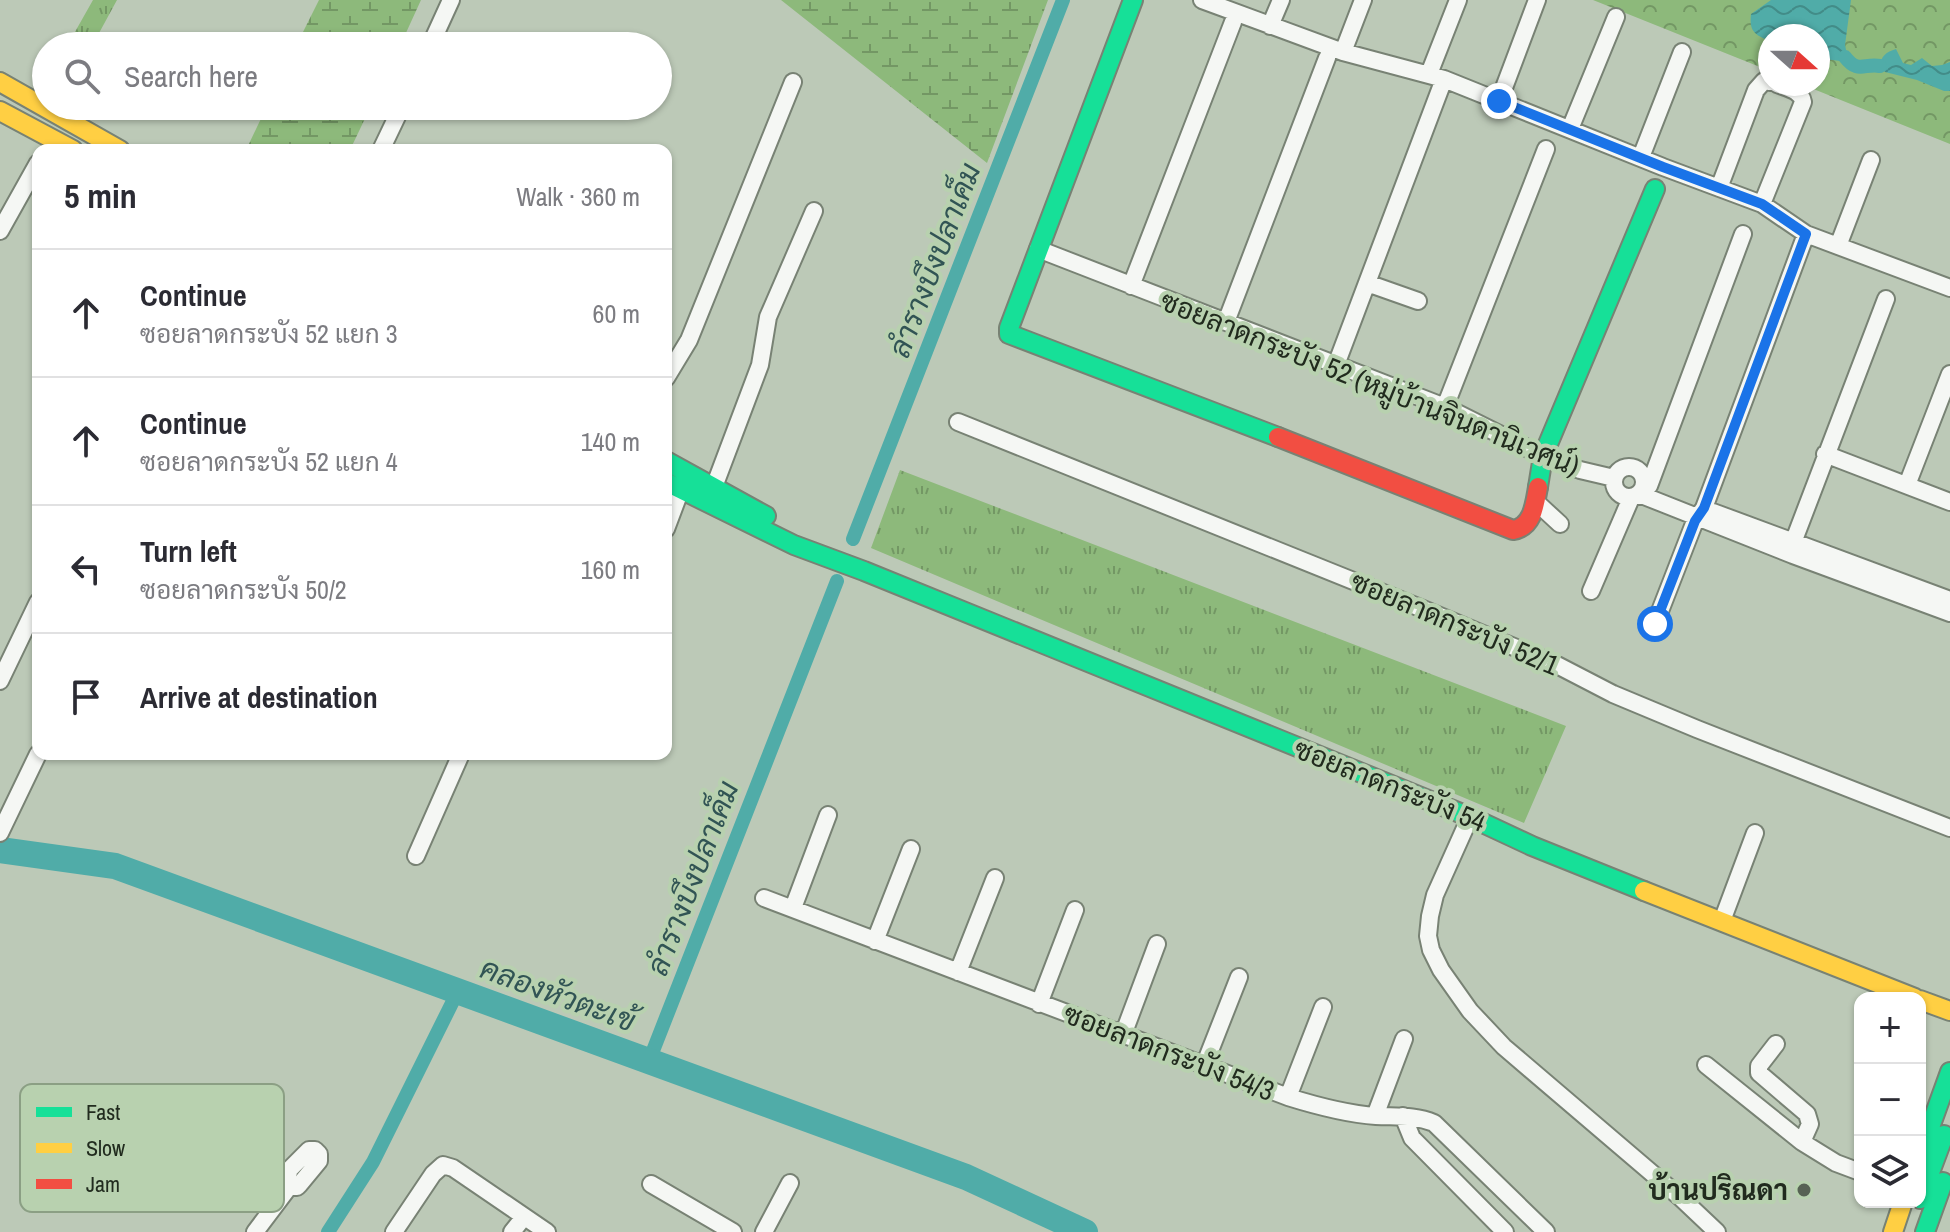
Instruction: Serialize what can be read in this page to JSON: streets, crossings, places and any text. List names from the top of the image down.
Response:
{
  "streets": {
    "main road": ["ซอยลาดกระบัง 54"],
    "street": ["ซอยลาดกระบัง 52 (หมู่บ้านจินดานิเวศน์)", "ซอยลาดกระบัง 52/1", "ซอยลาดกระบัง 54/3"]
  },
  "water": ["ลำรางบึงปลาเค็ม", "คลองหัวตะเข้"],
  "places": ["บ้านปริณดา"],
  "legend": ["Fast", "Slow", "Jam"],
  "north": "right",
  "page": {
    "search": "Search here",
    "heading": ["5 min", "Walk · 360 m"],
    "list": [
      ["Continue", "ซอยลาดกระบัง 52 แยก 3", "60 m"],
      ["Continue", "ซอยลาดกระบัง 52 แยก 4", "140 m"],
      ["Turn left", "ซอยลาดกระบัง 50/2", "160 m"],
      "Arrive at destination"
    ],
    "map_buttons": ["+", "−"]
  }
}
